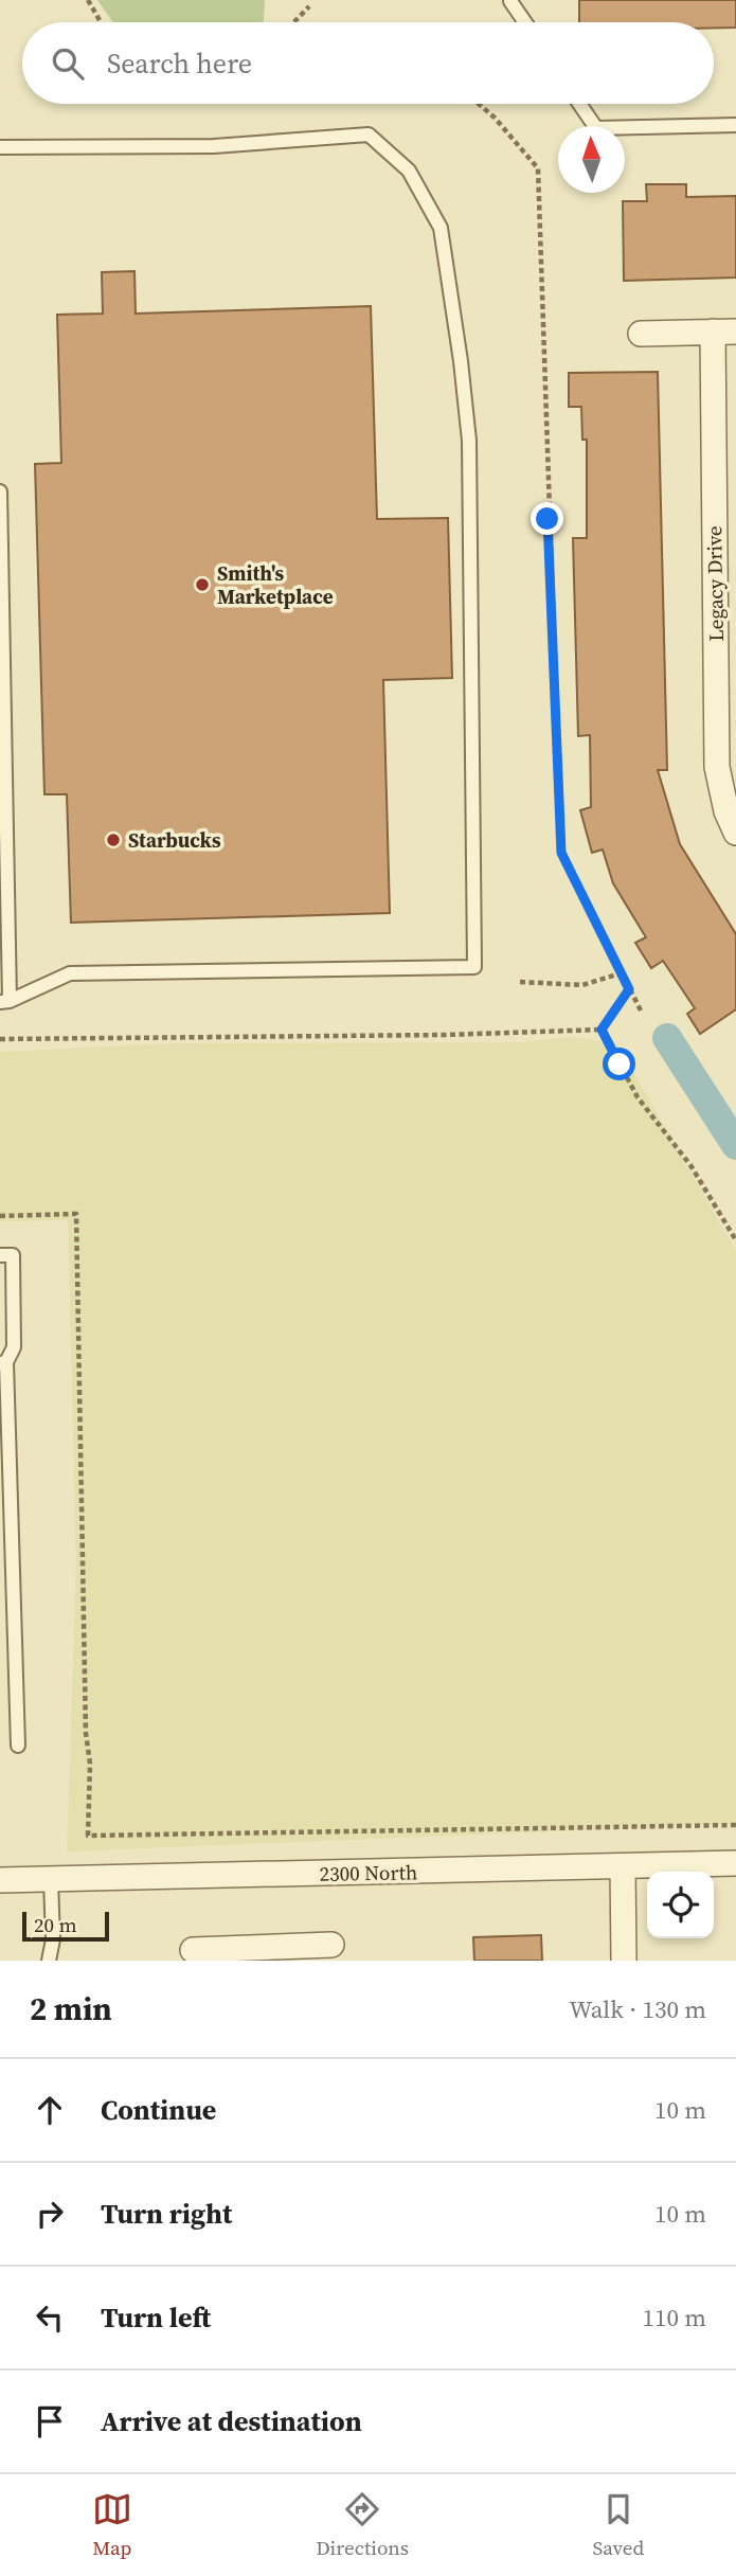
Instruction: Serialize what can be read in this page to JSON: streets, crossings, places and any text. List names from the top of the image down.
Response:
{
  "streets": {
    "street": ["Legacy Drive", "2300 North"]
  },
  "places": ["Smith's Marketplace", "Starbucks"],
  "scale_bar": "20 m",
  "north": "top",
  "page": {
    "search": "Search here",
    "scale": "20 m",
    "heading": ["2 min", "Walk · 130 m"],
    "list": [
      ["Continue", "10 m"],
      ["Turn right", "10 m"],
      ["Turn left", "110 m"],
      "Arrive at destination"
    ],
    "nav": ["Map", "Directions", "Saved"]
  }
}
